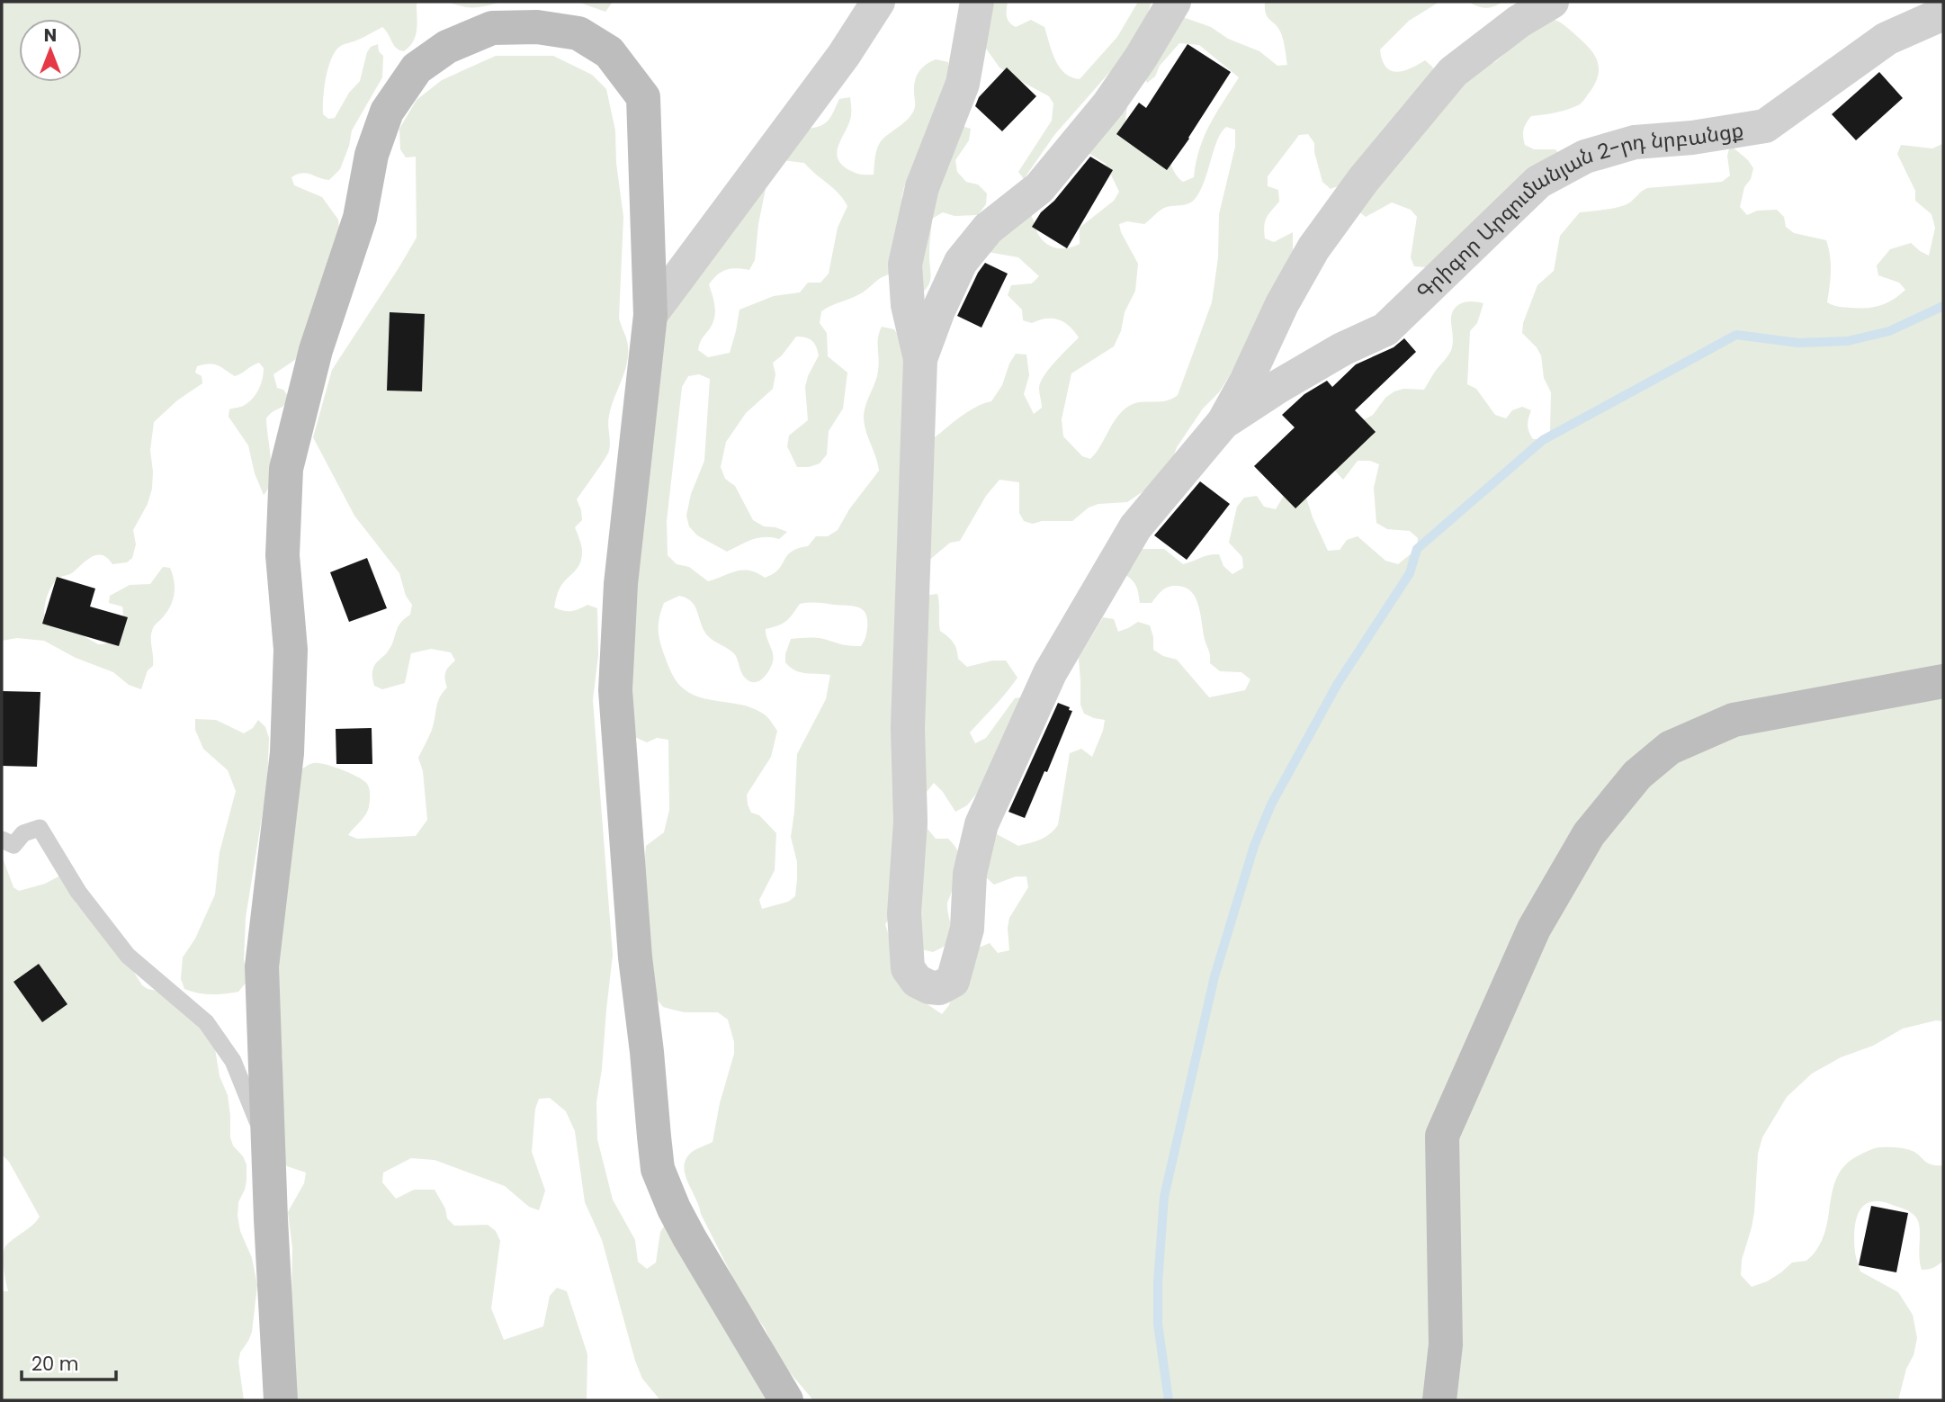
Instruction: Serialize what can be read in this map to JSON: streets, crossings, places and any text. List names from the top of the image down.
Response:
{
  "streets": {
    "street": ["Գրիգոր Արզումանյան 2-րդ նրբանցք"]
  },
  "scale_bar": "20 m",
  "north": "top"
}
